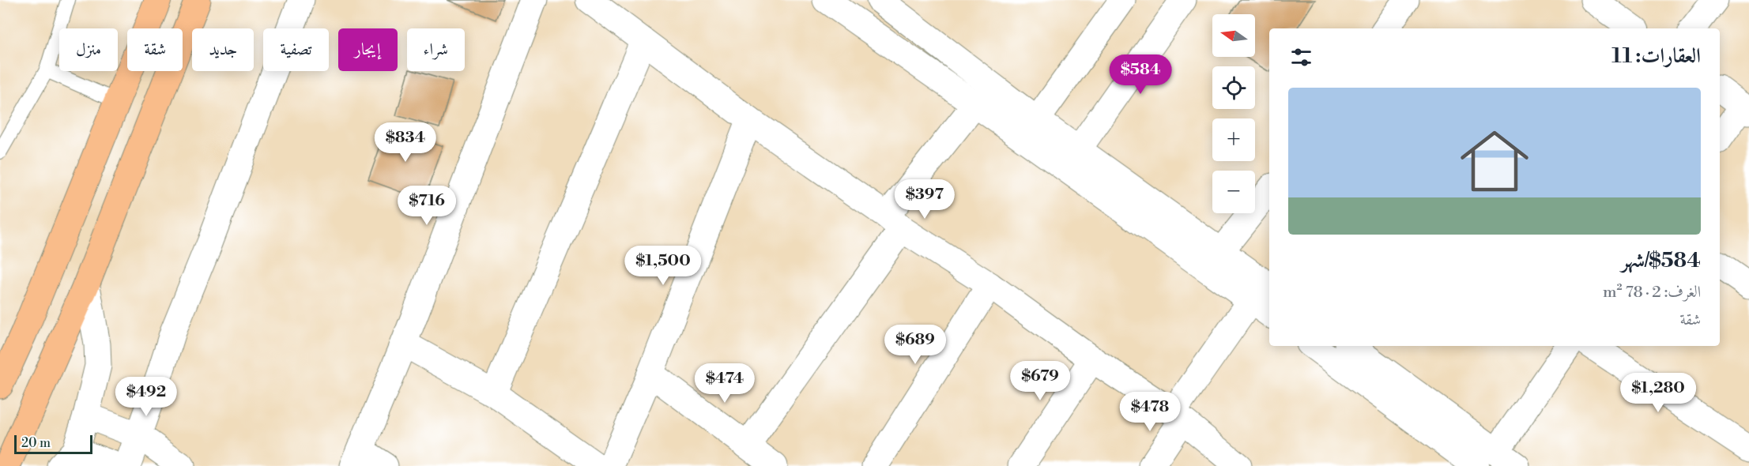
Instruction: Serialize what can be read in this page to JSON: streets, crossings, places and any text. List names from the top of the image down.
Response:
{
  "scale_bar": "20 m",
  "north": "left",
  "page": {
    "map_buttons": ["+", "−"],
    "chip": [
      "شراء",
      "إيجار",
      "تصفية",
      "جديد",
      "شقة",
      "منزل"
    ],
    "heading": "العقارات: 11",
    "price": [
      "$584",
      "$834",
      "$397",
      "$716",
      "$1,500",
      "$689",
      "$679",
      "$474",
      "$1,280",
      "$492",
      "$478"
    ],
    "list": [
      {
        "name": "$584/شهر",
        "note": "الغرف: 2 · 78 m² · شقة"
      }
    ],
    "scale": "20 m"
  }
}
